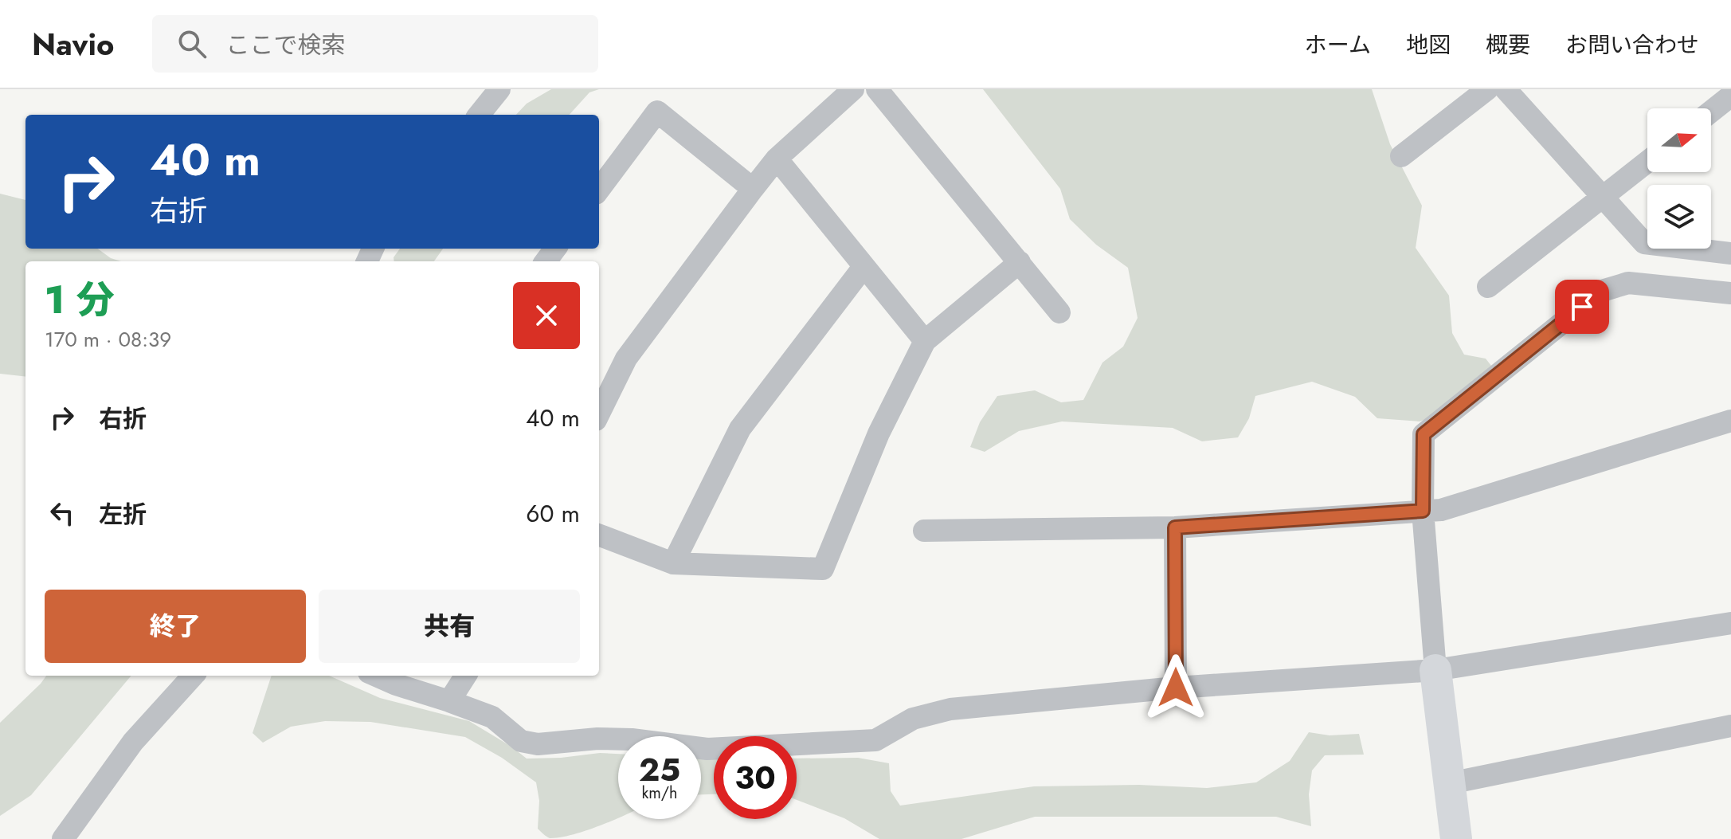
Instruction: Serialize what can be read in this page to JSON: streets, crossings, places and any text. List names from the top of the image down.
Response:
{
  "north": "right",
  "page": {
    "header": "Navio",
    "search": "ここで検索",
    "nav": [
      "ホーム",
      "地図",
      "概要",
      "お問い合わせ"
    ],
    "turn": ["40 m", "右折"],
    "heading": ["1 分", "170 m · 08:39"],
    "list": [
      {
        "name": "右折",
        "value": "40 m"
      },
      {
        "name": "左折",
        "value": "60 m"
      }
    ],
    "buttons": ["終了", "共有"],
    "speed": "25 km/h",
    "limit": "30"
  }
}
